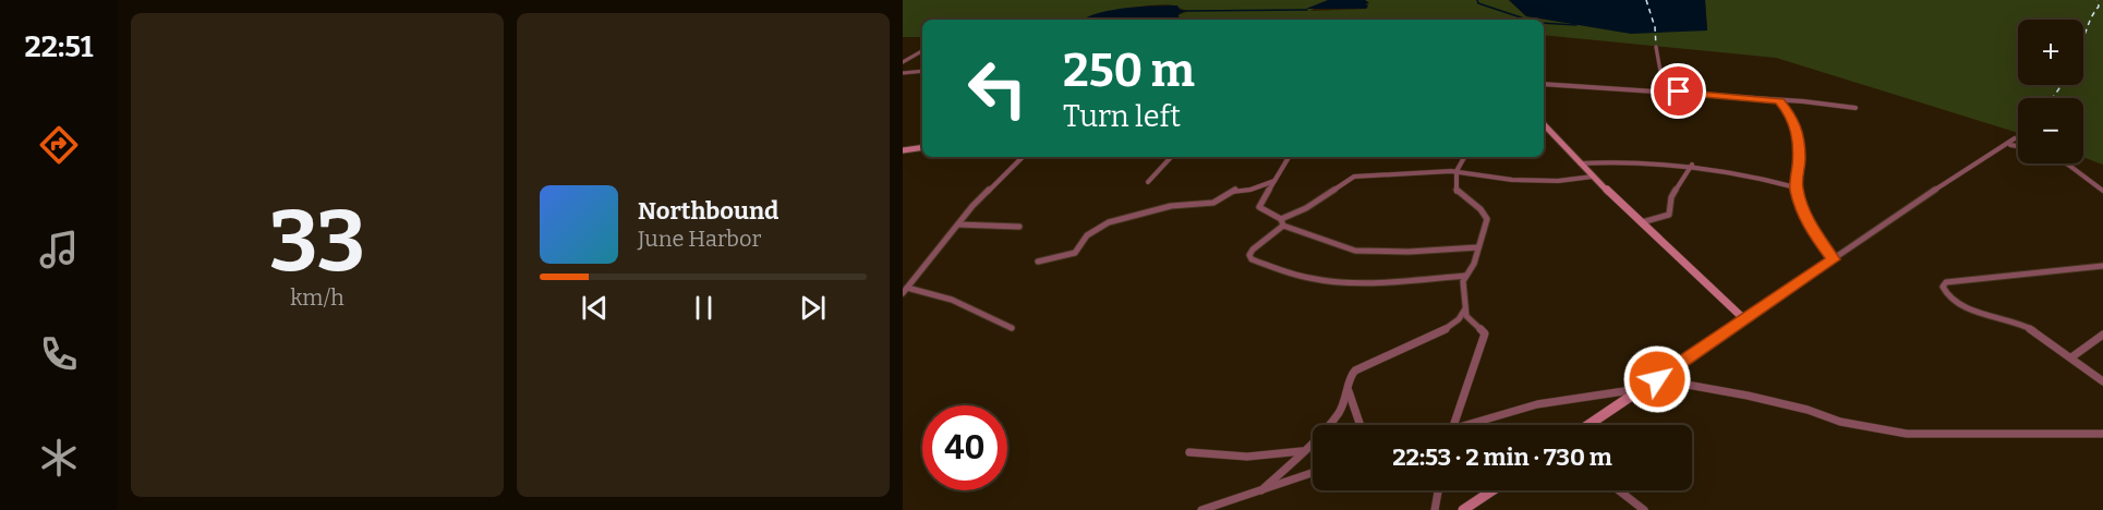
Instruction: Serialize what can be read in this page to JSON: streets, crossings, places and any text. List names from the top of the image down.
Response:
{
  "page": {
    "tabs": "22:51",
    "tile": ["33", "km/h"],
    "map_buttons": ["+", "−"],
    "turn": ["250 m", "Turn left"],
    "song": ["Northbound", "June Harbor"],
    "limit": "40",
    "trip": "22:53 · 2 min · 730 m"
  }
}
